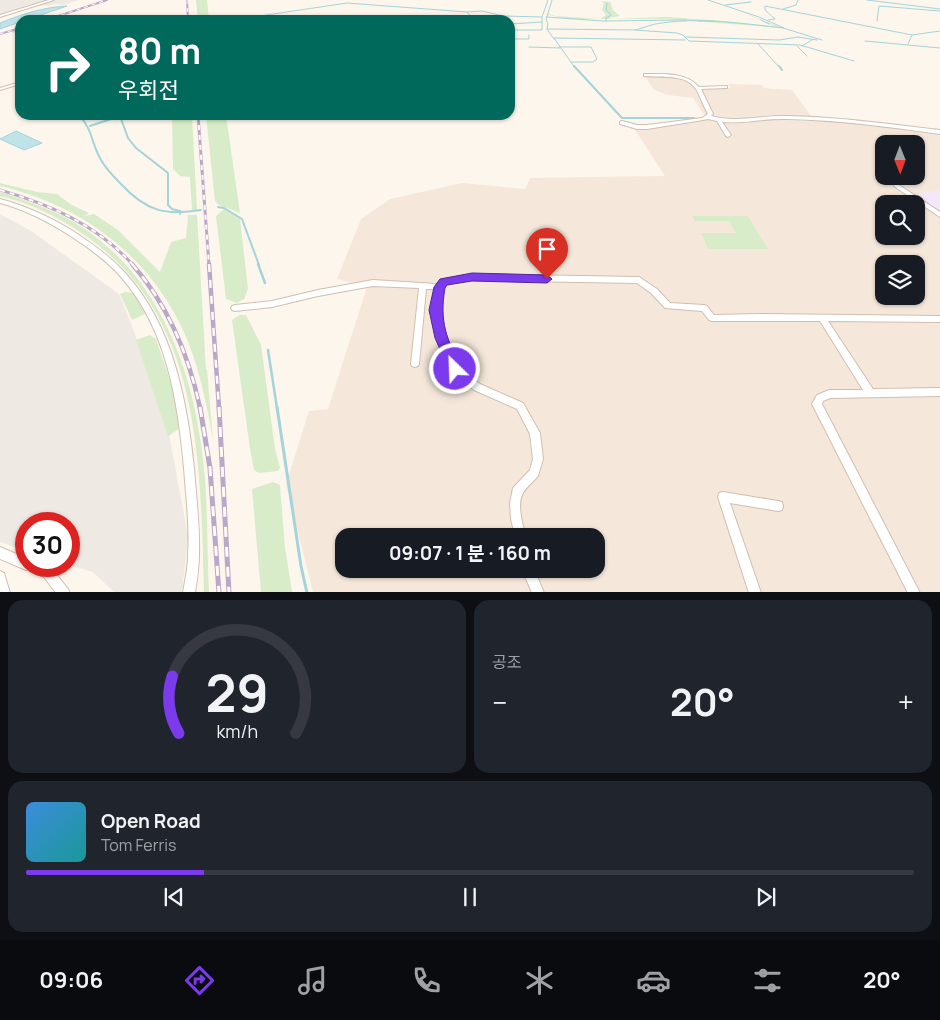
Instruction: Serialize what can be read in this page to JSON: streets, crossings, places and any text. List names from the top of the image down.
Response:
{
  "north": "bottom",
  "page": {
    "turn": ["80 m", "우회전"],
    "limit": "30",
    "trip": "09:07 · 1 분 · 160 m",
    "tile": "공조",
    "heat": ["−", "20°", "+"],
    "song": ["Open Road", "Tom Ferris"],
    "tabs": ["09:06", "20°"],
    "gauge": ["29", "km/h"]
  }
}
